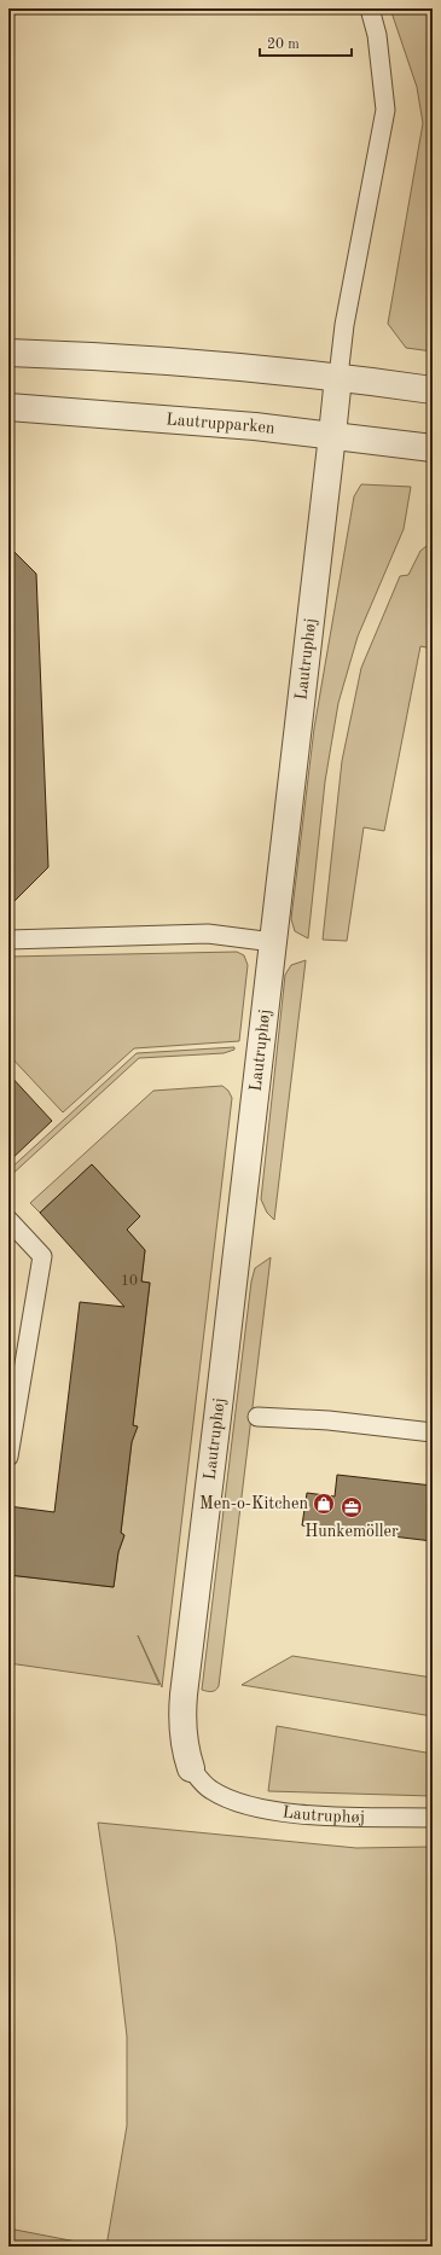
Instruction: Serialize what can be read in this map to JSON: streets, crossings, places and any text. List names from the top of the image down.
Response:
{
  "streets": {
    "street": ["Lautrupparken", "Lautruphøj"]
  },
  "crossings": [
    ["Lautrupparken", "Lautruphøj"]
  ],
  "places": {
    "shop": ["Men-o-Kitchen"],
    "office": ["Hunkemöller"]
  },
  "house_numbers": ["10"],
  "scale_bar": "20 m"
}
